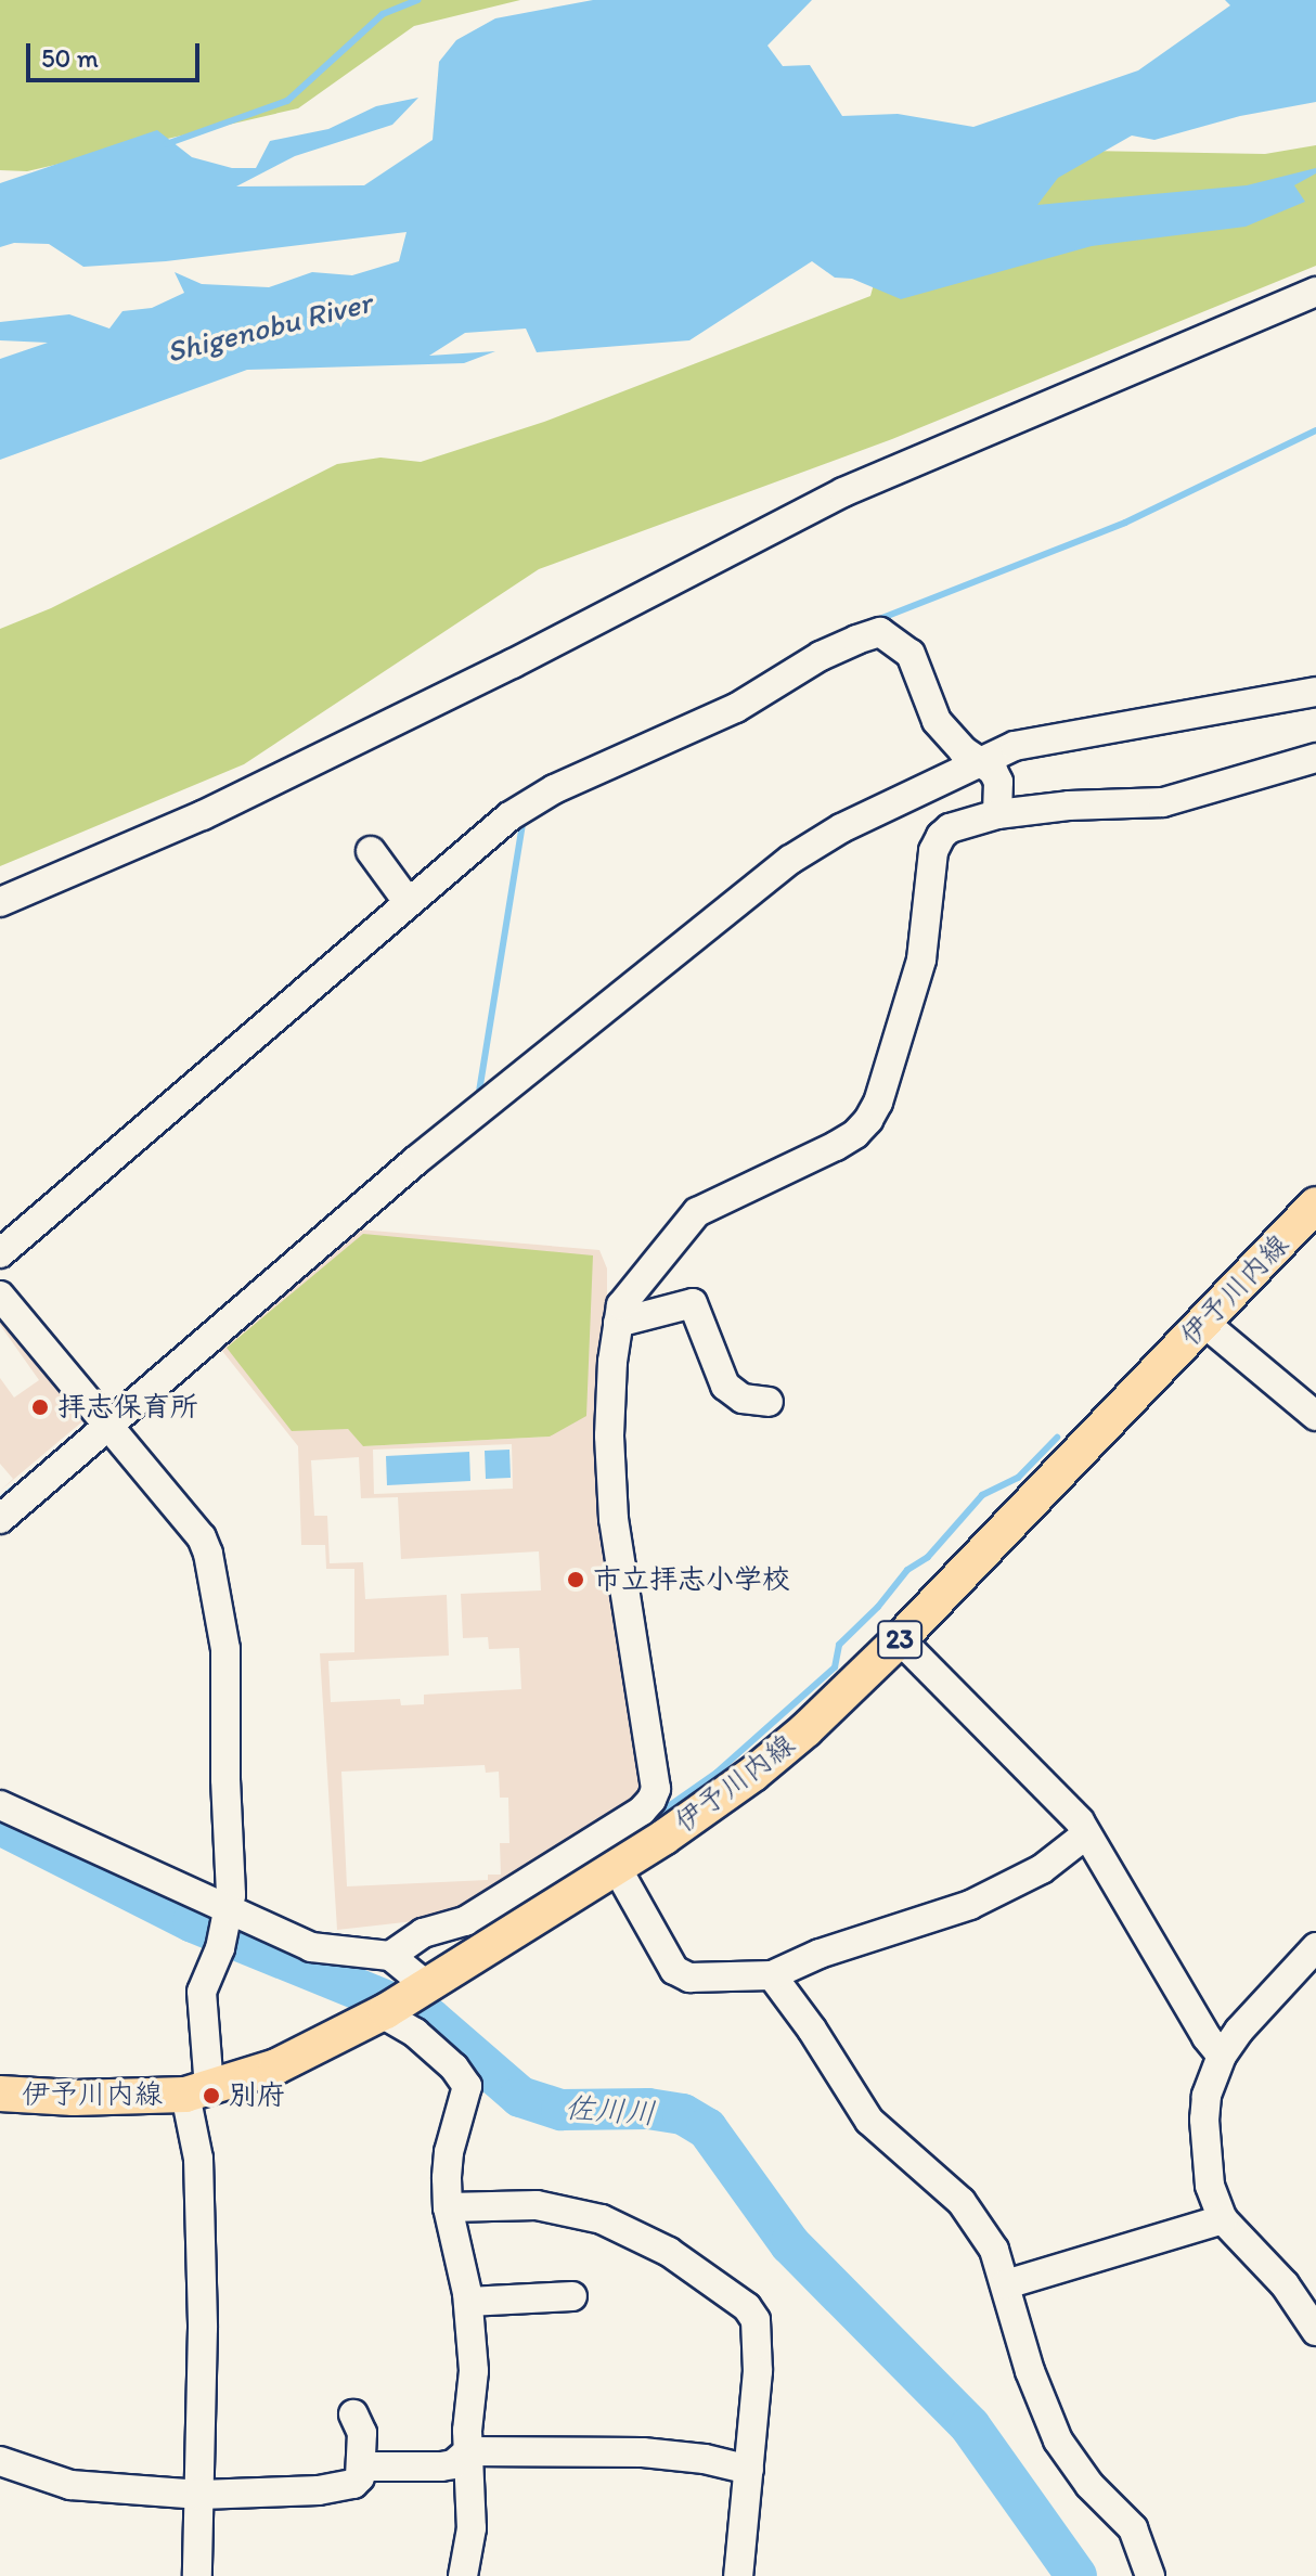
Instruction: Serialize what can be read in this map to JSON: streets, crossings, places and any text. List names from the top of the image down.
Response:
{
  "streets": {
    "main road": ["伊予川内線", "23"]
  },
  "water": ["Shigenobu River", "佐川川"],
  "places": ["拝志保育所", "市立拝志小学校", "別府"],
  "scale_bar": "50 m"
}
